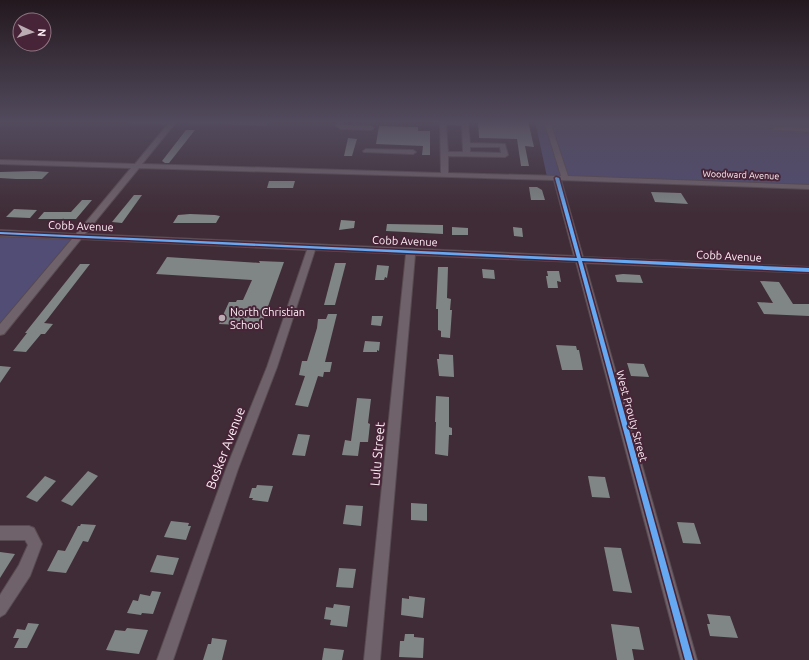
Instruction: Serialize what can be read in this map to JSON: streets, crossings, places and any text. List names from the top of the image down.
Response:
{
  "streets": {
    "street": [
      "Woodward Avenue",
      "Cobb Avenue",
      "West Prouty Street",
      "Bosker Avenue",
      "Lulu Street"
    ]
  },
  "crossings": [
    ["Woodward Avenue", "West Prouty Street"],
    ["Cobb Avenue", "West Prouty Street"],
    ["Cobb Avenue", "Bosker Avenue"],
    ["Cobb Avenue", "Lulu Street"]
  ],
  "places": ["North Christian School"],
  "north": "right"
}
